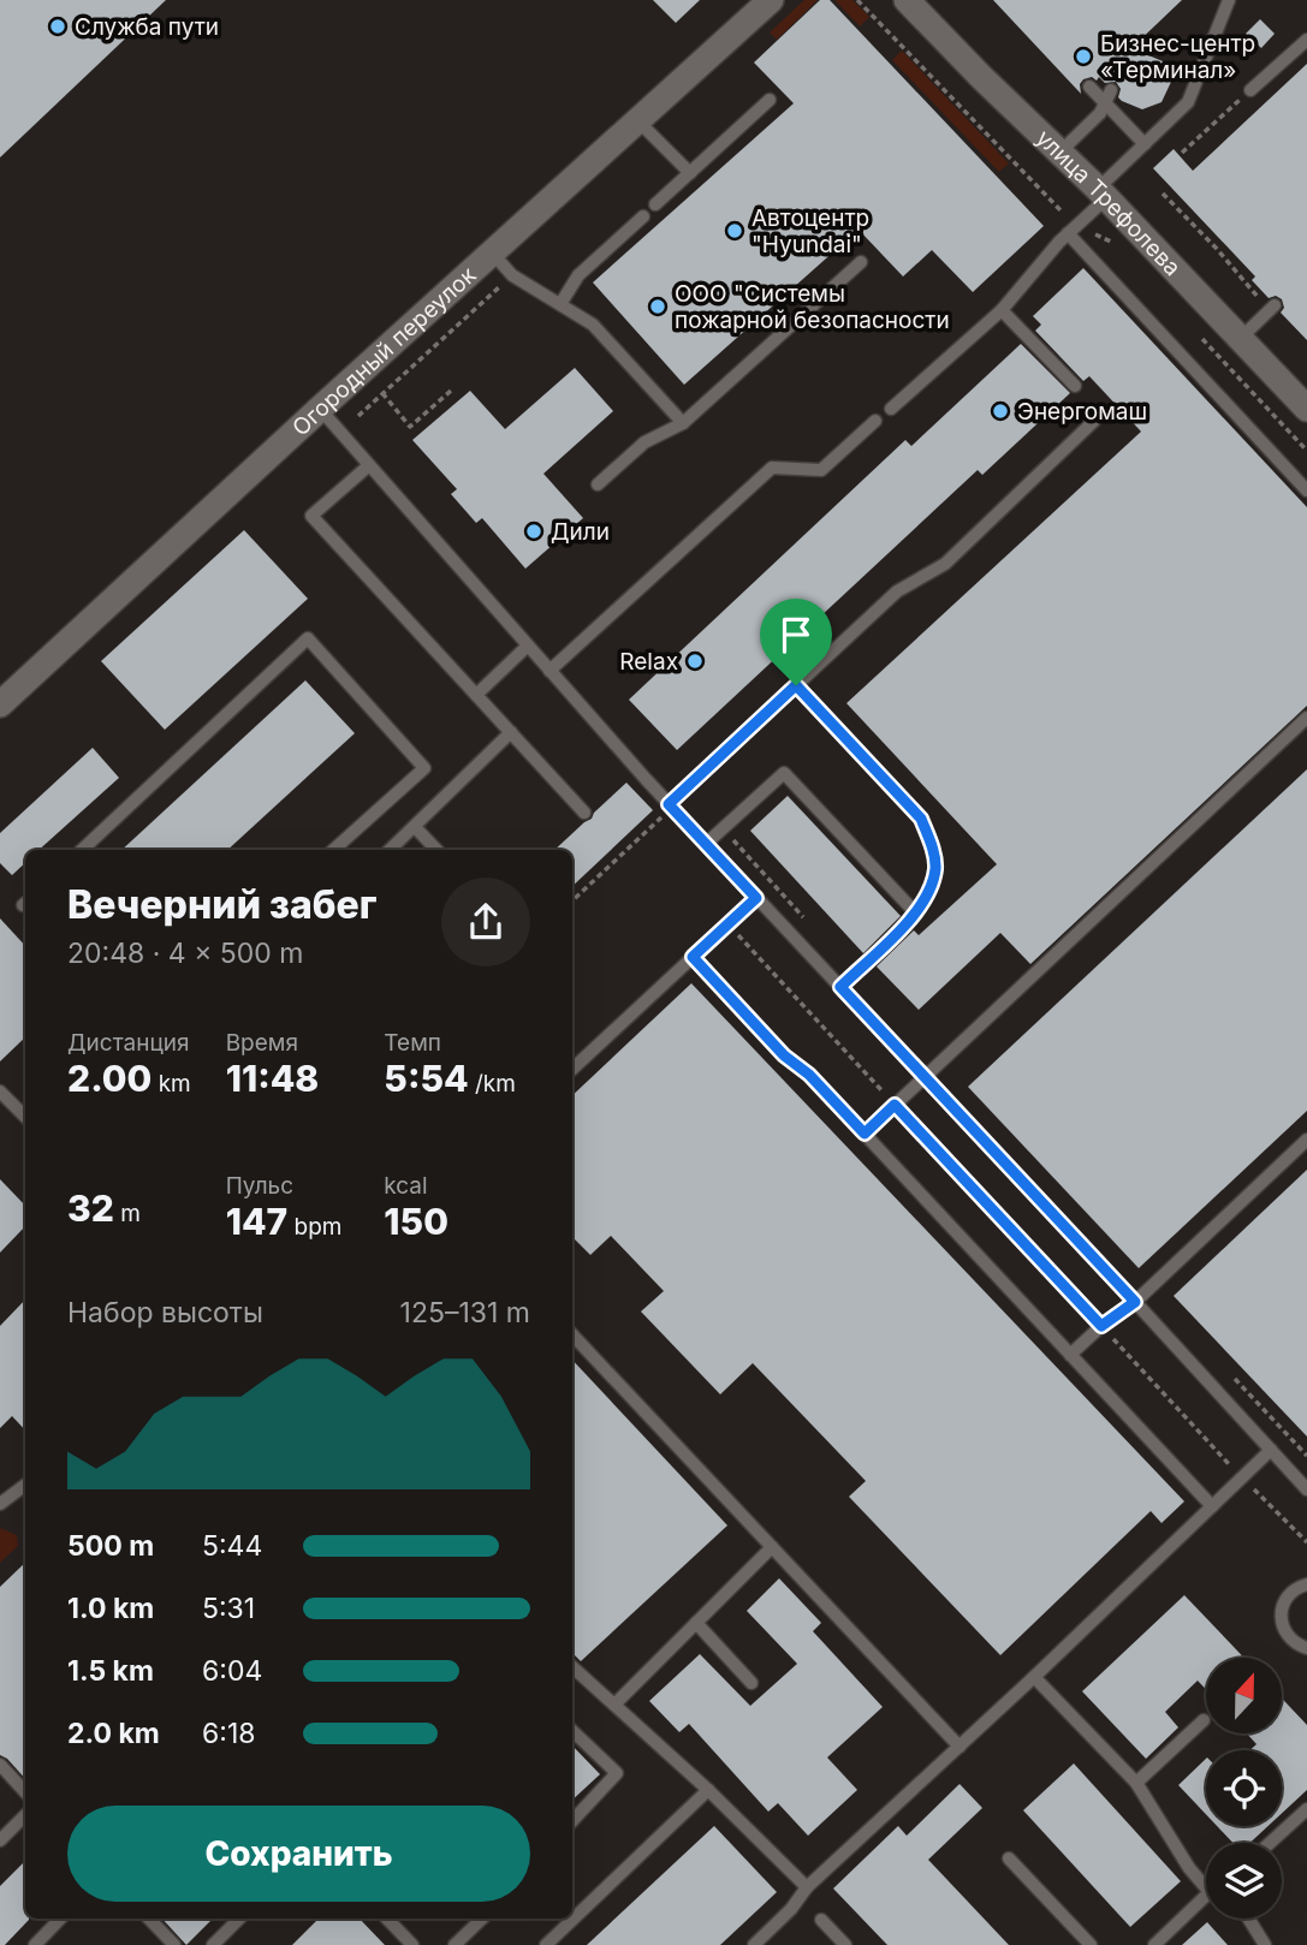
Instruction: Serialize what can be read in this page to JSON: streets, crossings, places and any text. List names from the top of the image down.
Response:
{
  "streets": {
    "street": ["улица Трефолева", "Огородный переулок"]
  },
  "places": [
    "Служба пути",
    "Бизнес-центр «Терминал»",
    "Автоцентр \"Hyundai\"",
    "ООО \"Системы пожарной безопасности",
    "Энергомаш",
    "Дили",
    "Relax"
  ],
  "north": "top",
  "page": {
    "heading": ["Вечерний забег", "20:48 · 4 × 500 m"],
    "stats": [
      ["Дистанция", "2.00 km"],
      ["Время", "11:48"],
      ["Темп", "5:54 /km"],
      ["32 m"],
      ["Пульс", "147 bpm"],
      ["kcal", "150"]
    ],
    "chart": ["Набор высоты", "125–131 m"],
    "list": [
      {
        "name": "500 m",
        "note": "5:44"
      },
      {
        "name": "1.0 km",
        "note": "5:31"
      },
      {
        "name": "1.5 km",
        "note": "6:04"
      },
      {
        "name": "2.0 km",
        "note": "6:18"
      }
    ],
    "buttons": "Сохранить"
  }
}
